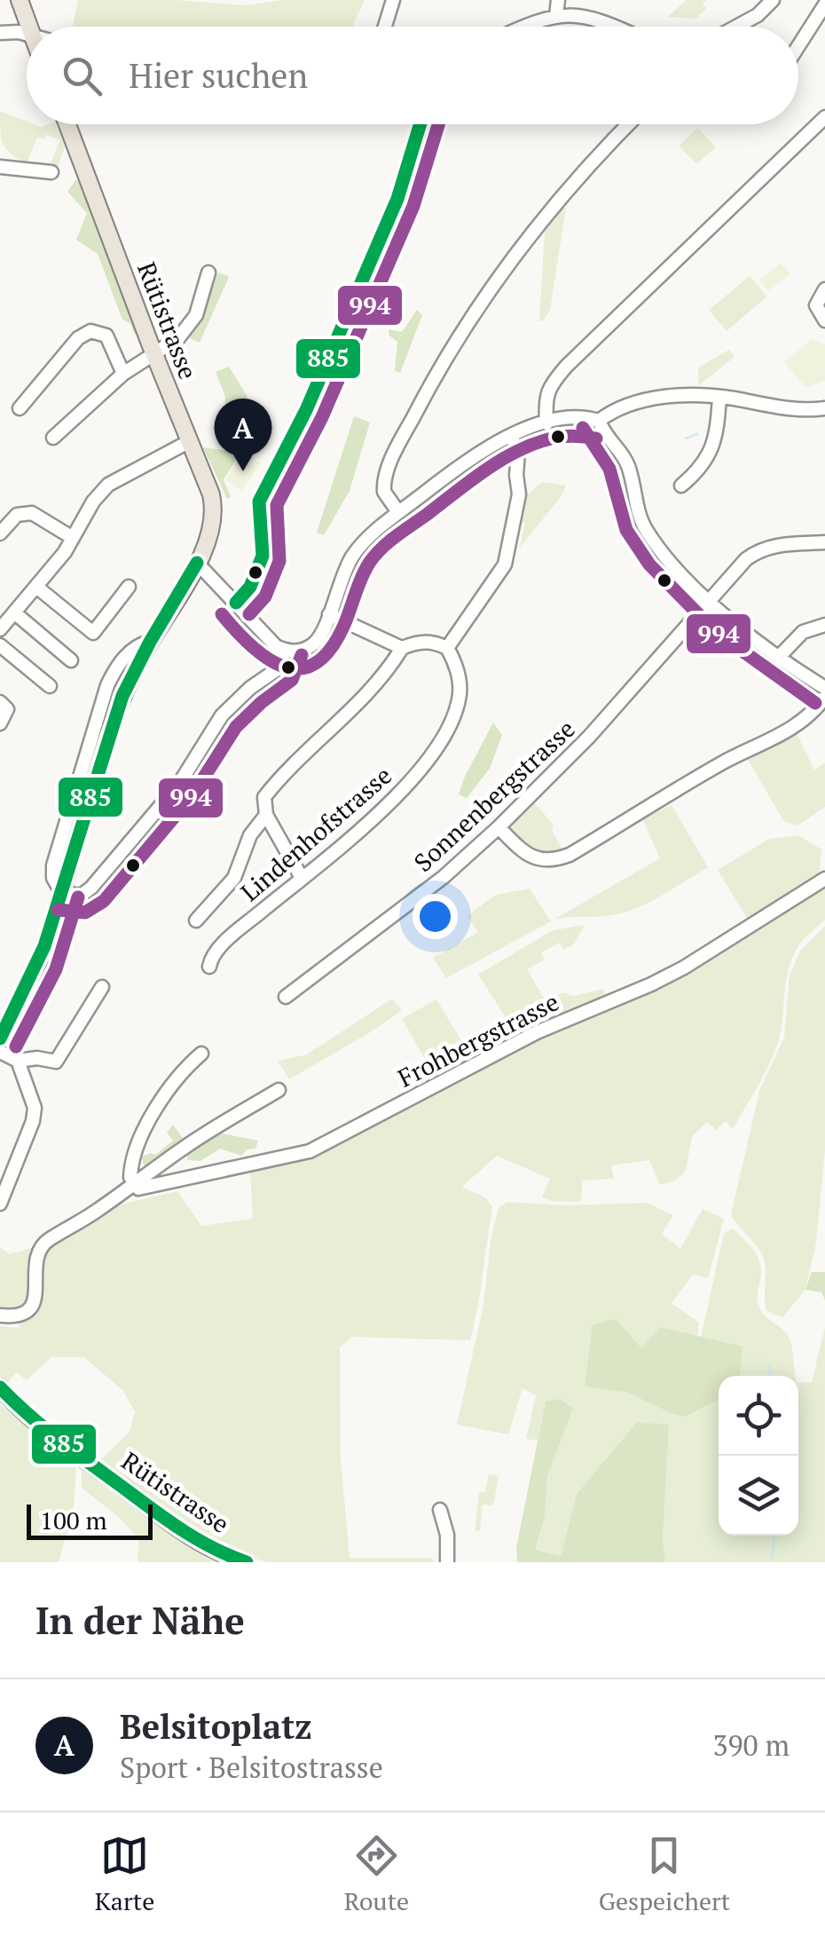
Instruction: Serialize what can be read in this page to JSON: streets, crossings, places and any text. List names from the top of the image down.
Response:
{
  "streets": {
    "main road": ["Rütistrasse"],
    "street": ["Sonnenbergstrasse", "Lindenhofstrasse", "Frohbergstrasse"]
  },
  "lines": ["transit line 885", "transit line 994"],
  "scale_bar": "100 m",
  "page": {
    "search": "Hier suchen",
    "pins": "A",
    "scale": "100 m",
    "heading": "In der Nähe",
    "list": [
      {
        "mark": "A",
        "name": "Belsitoplatz",
        "note": "Sport · Belsitostrasse",
        "value": "390 m"
      }
    ],
    "nav": ["Karte", "Route", "Gespeichert"]
  }
}
